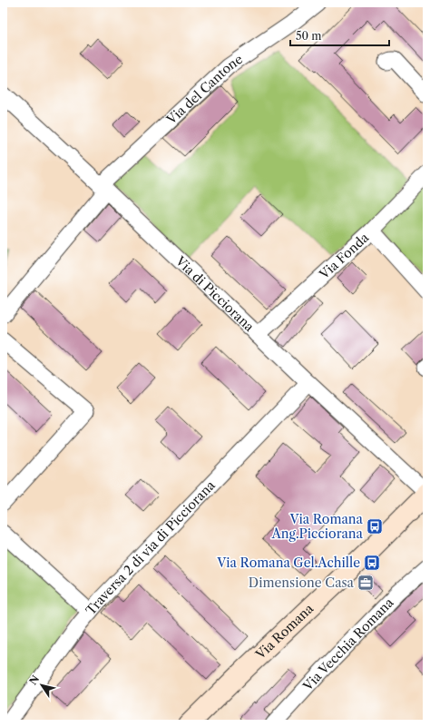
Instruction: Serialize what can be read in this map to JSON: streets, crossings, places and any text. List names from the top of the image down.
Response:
{
  "streets": {
    "main road": ["Via Romana"],
    "street": [
      "Via del Cantone",
      "Via Fonda",
      "Via di Picciorana",
      "Traversa 2 di via di Picciorana",
      "Via Vecchia Romana"
    ]
  },
  "crossings": [
    ["Via del Cantone", "Via di Picciorana"],
    ["Via Fonda", "Via di Picciorana"],
    ["Via di Picciorana", "Traversa 2 di via di Picciorana"],
    ["Via di Picciorana", "Via Romana"]
  ],
  "places": {
    "bus stop": ["Via Romana Ang.Picciorana", "Via Romana Gel.Achille"],
    "office": ["Dimensione Casa"]
  },
  "scale_bar": "50 m",
  "north": "top left"
}
